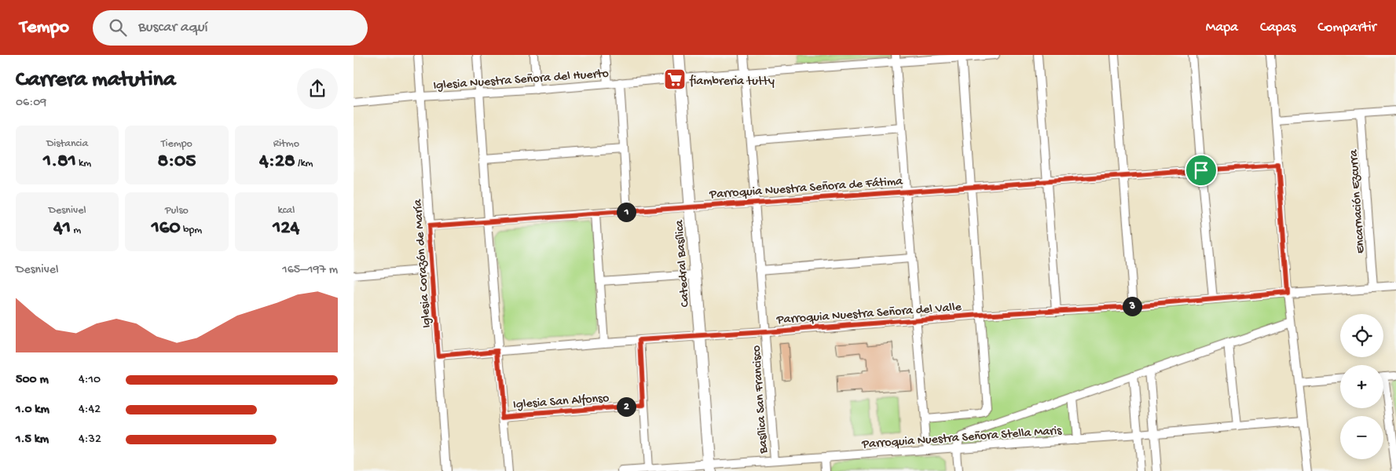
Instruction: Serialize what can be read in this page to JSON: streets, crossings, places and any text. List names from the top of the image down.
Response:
{
  "streets": {
    "main road": ["Catedral Basílica"],
    "street": [
      "Iglesia Nuestra Señora del Huerto",
      "Parroquia Nuestra Señora de Fátima",
      "Encarnación Ezcurra",
      "Iglesia Corazón de María",
      "Parroquia Nuestra Señora del Valle",
      "Iglesia San Alfonso",
      "Basílica San Francisco",
      "Parroquia Nuestra Señora Stella Maris"
    ]
  },
  "crossings": [
    ["Iglesia Nuestra Señora del Huerto", "Iglesia Corazón de María"],
    ["Iglesia Nuestra Señora del Huerto", "Catedral Basílica"],
    ["Iglesia Nuestra Señora del Huerto", "Basílica San Francisco"],
    ["Parroquia Nuestra Señora de Fátima", "Iglesia Corazón de María"],
    ["Parroquia Nuestra Señora de Fátima", "Catedral Basílica"],
    ["Parroquia Nuestra Señora de Fátima", "Basílica San Francisco"],
    ["Encarnación Ezcurra", "Parroquia Nuestra Señora del Valle"],
    ["Iglesia Corazón de María", "Parroquia Nuestra Señora del Valle"],
    ["Catedral Basílica", "Parroquia Nuestra Señora del Valle"],
    ["Catedral Basílica", "Parroquia Nuestra Señora Stella Maris"],
    ["Parroquia Nuestra Señora del Valle", "Basílica San Francisco"],
    ["Basílica San Francisco", "Parroquia Nuestra Señora Stella Maris"]
  ],
  "places": {
    "supermarket": ["fiambreria tutty"]
  },
  "page": {
    "header": "Tempo",
    "search": "Buscar aquí",
    "nav": ["Mapa", "Capas", "Compartir"],
    "heading": ["Carrera matutina", "06:09"],
    "stats": [
      ["Distancia", "1.81 km"],
      ["Tiempo", "8:05"],
      ["Ritmo", "4:28 /km"],
      ["Desnivel", "41 m"],
      ["Pulso", "160 bpm"],
      ["kcal", "124"]
    ],
    "pins": ["1", "3", "2"],
    "chart": ["Desnivel", "165–197 m"],
    "map_buttons": ["+", "−"],
    "list": [
      {
        "name": "500 m",
        "note": "4:10"
      },
      {
        "name": "1.0 km",
        "note": "4:42"
      },
      {
        "name": "1.5 km",
        "note": "4:32"
      }
    ]
  }
}
